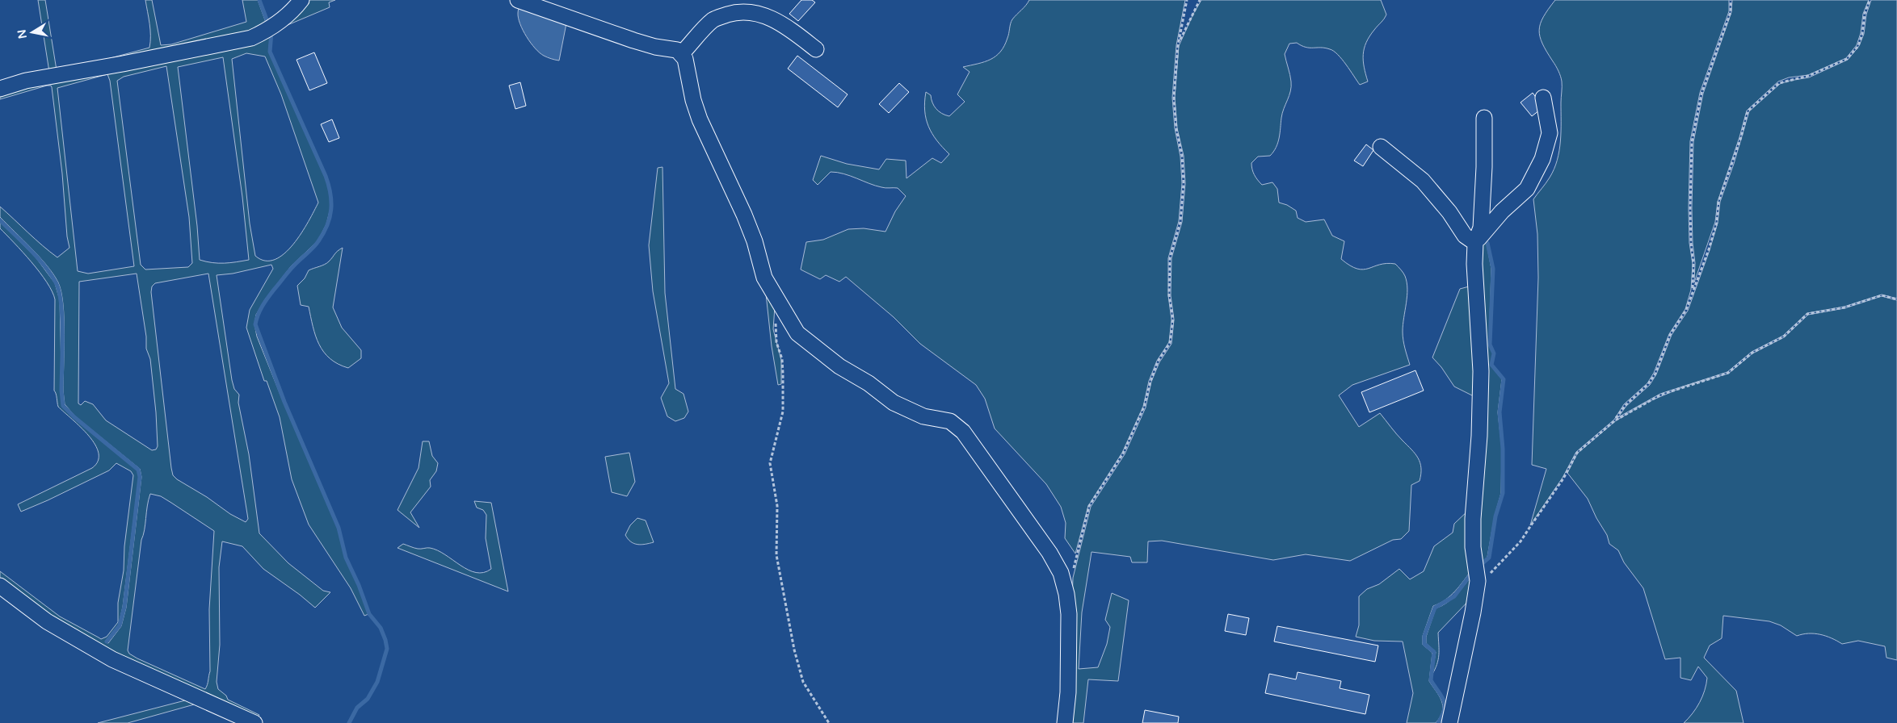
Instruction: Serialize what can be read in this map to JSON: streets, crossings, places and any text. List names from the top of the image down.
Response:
{
  "north": "left"
}
